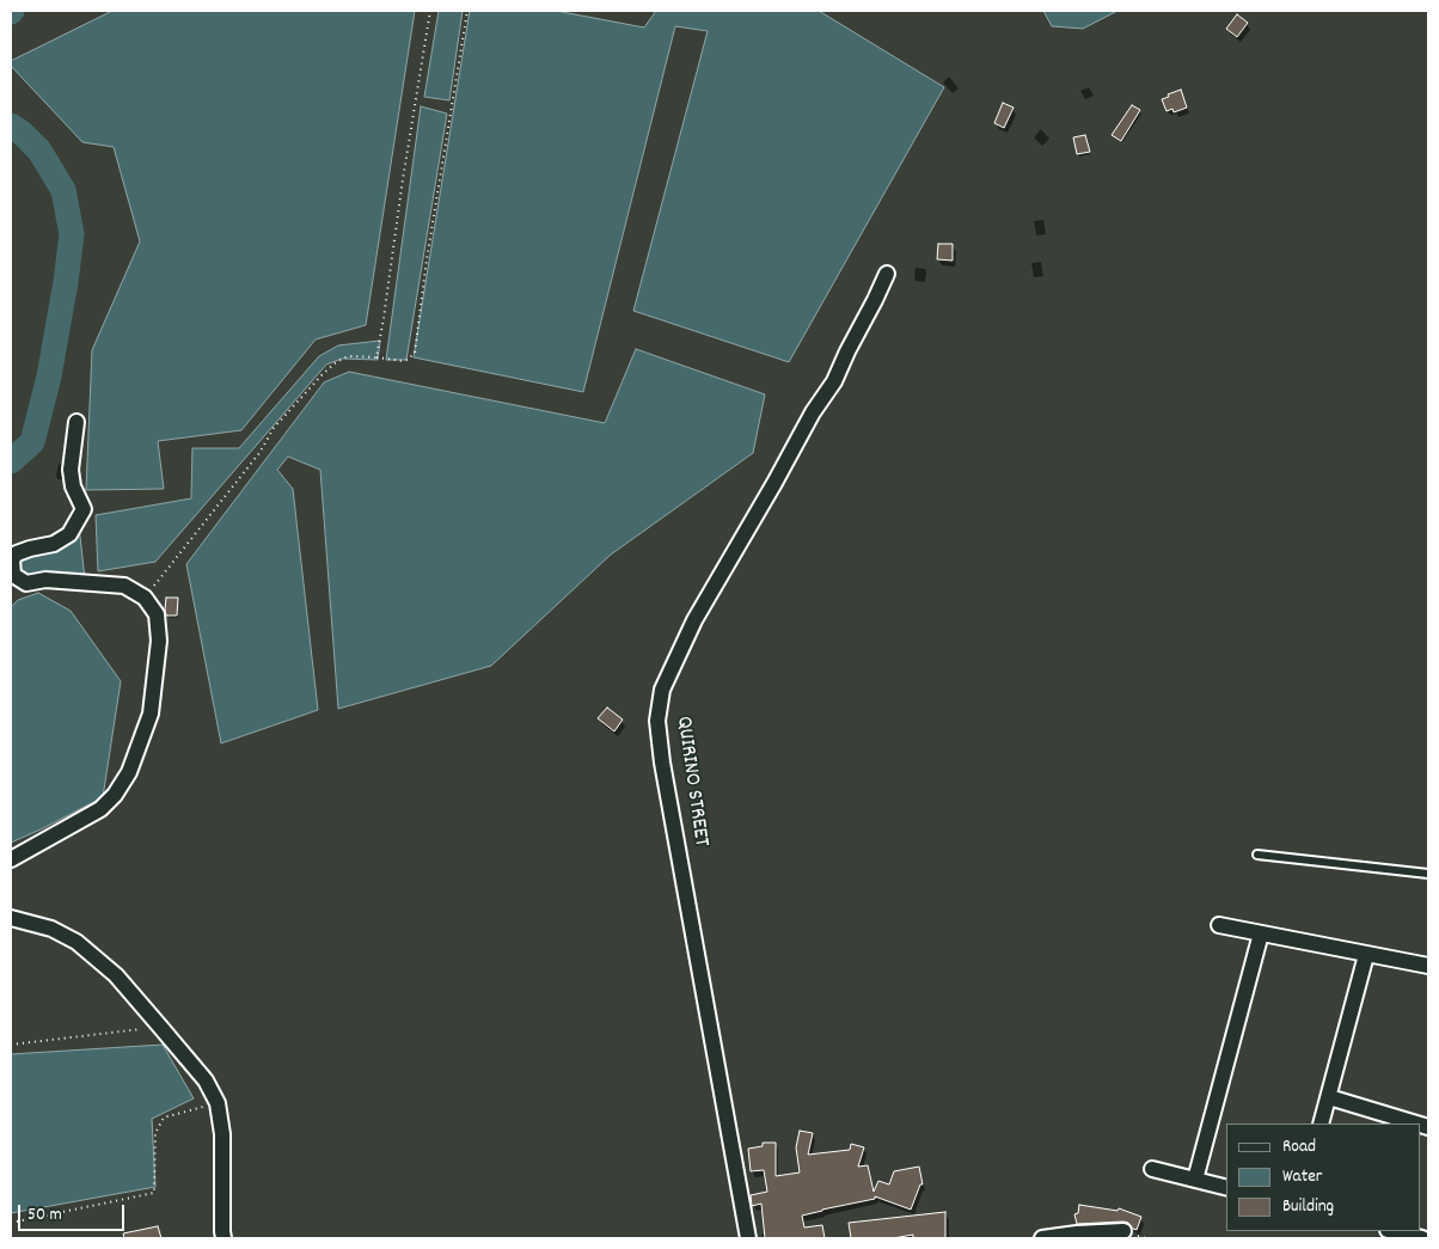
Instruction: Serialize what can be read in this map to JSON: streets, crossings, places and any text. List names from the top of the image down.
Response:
{
  "streets": {
    "street": ["QUIRINO STREET"]
  },
  "legend": ["Road", "Water", "Building"],
  "scale_bar": "50 m"
}
